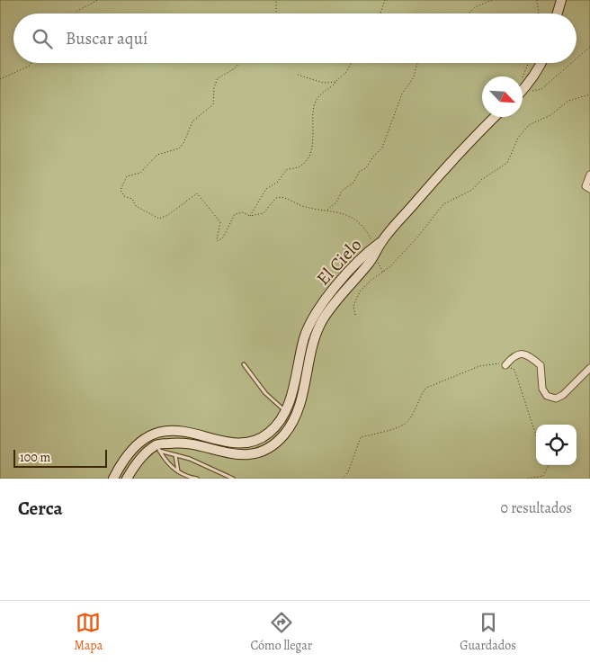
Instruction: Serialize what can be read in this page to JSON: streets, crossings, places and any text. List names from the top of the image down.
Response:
{
  "streets": {
    "street": ["El Cielo"]
  },
  "scale_bar": "100 m",
  "north": "bottom right",
  "page": {
    "search": "Buscar aquí",
    "scale": "100 m",
    "heading": ["Cerca", "0 resultados"],
    "nav": ["Mapa", "Cómo llegar", "Guardados"]
  }
}
